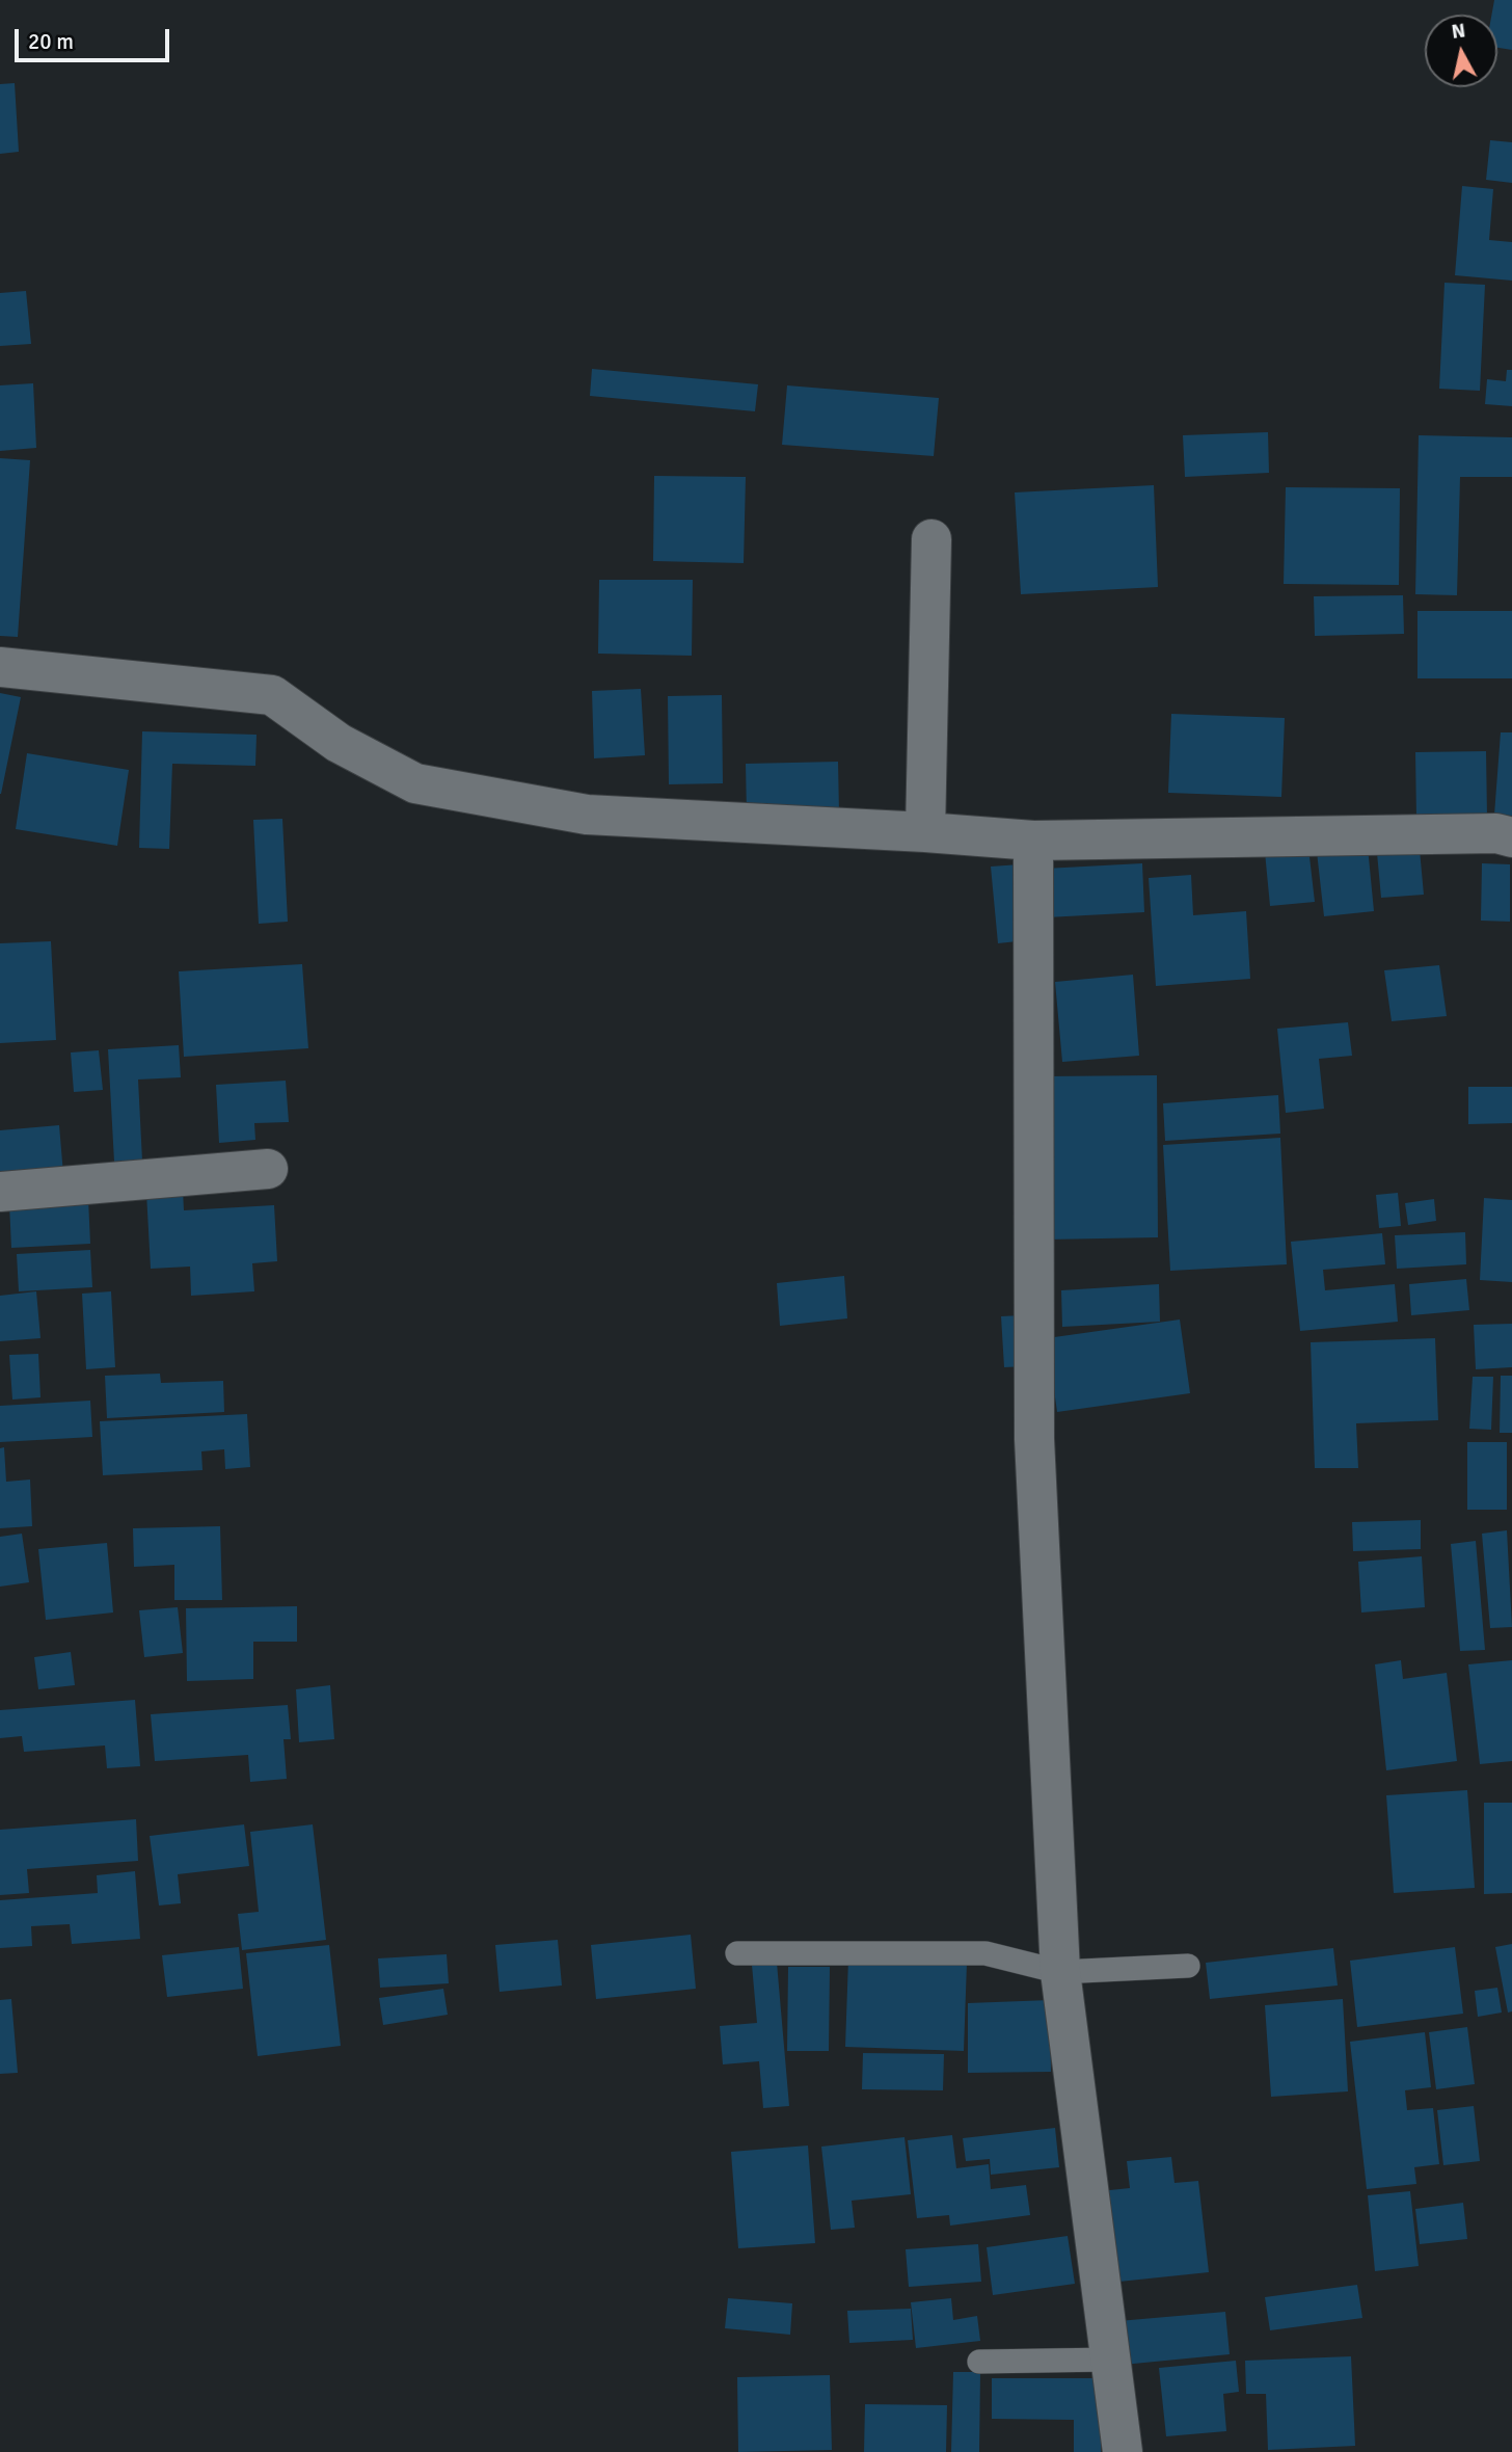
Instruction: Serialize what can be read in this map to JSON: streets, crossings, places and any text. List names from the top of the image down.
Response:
{
  "scale_bar": "20 m",
  "north": "top"
}
